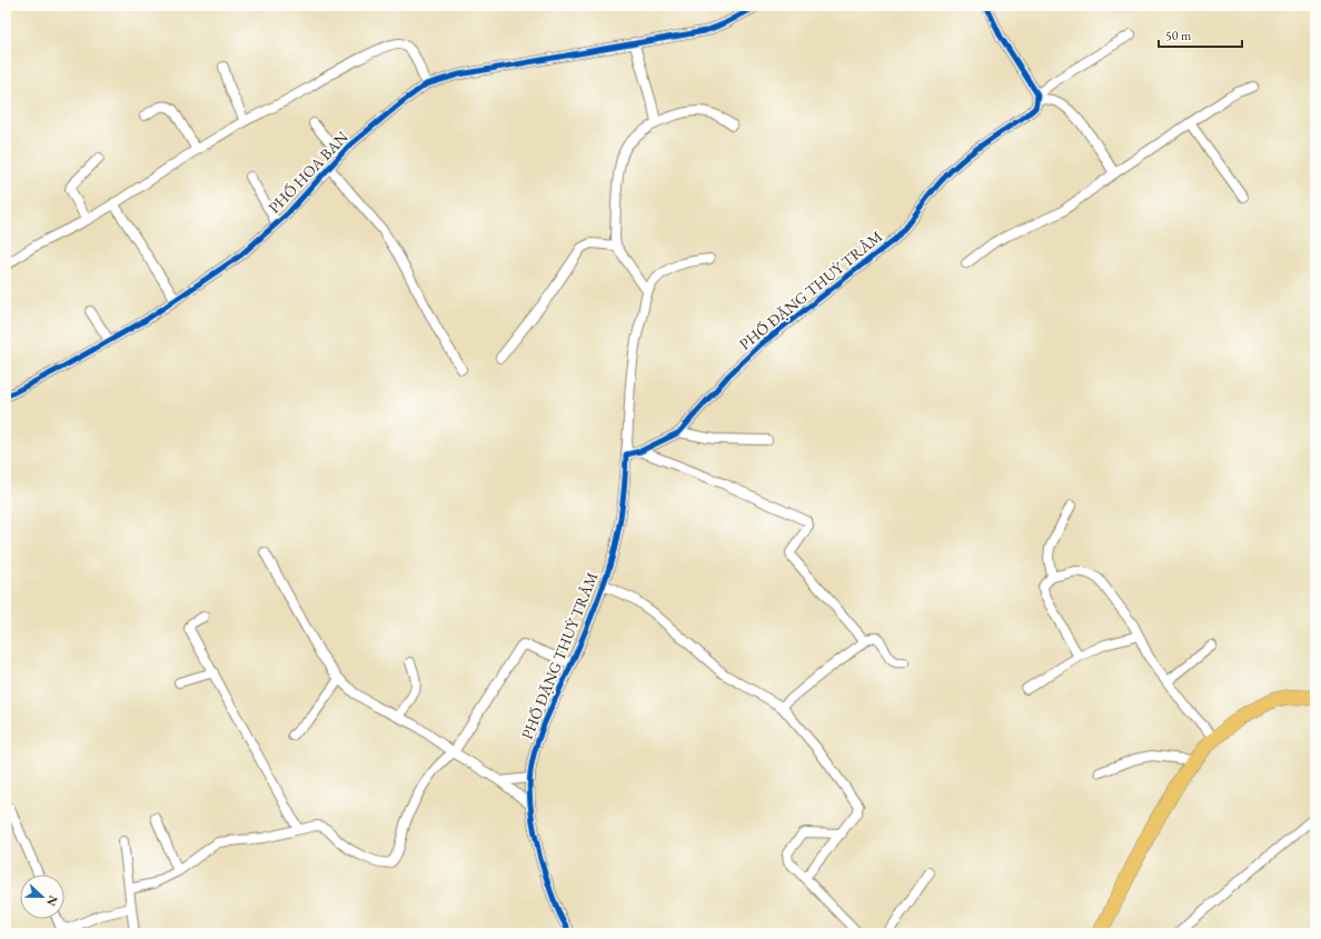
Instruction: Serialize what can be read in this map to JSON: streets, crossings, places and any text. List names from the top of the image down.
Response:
{
  "streets": {
    "street": ["PHỐ HOA BAN", "PHỐ ĐẶNG THUỲ TRÂM"]
  },
  "scale_bar": "50 m",
  "north": "right"
}
